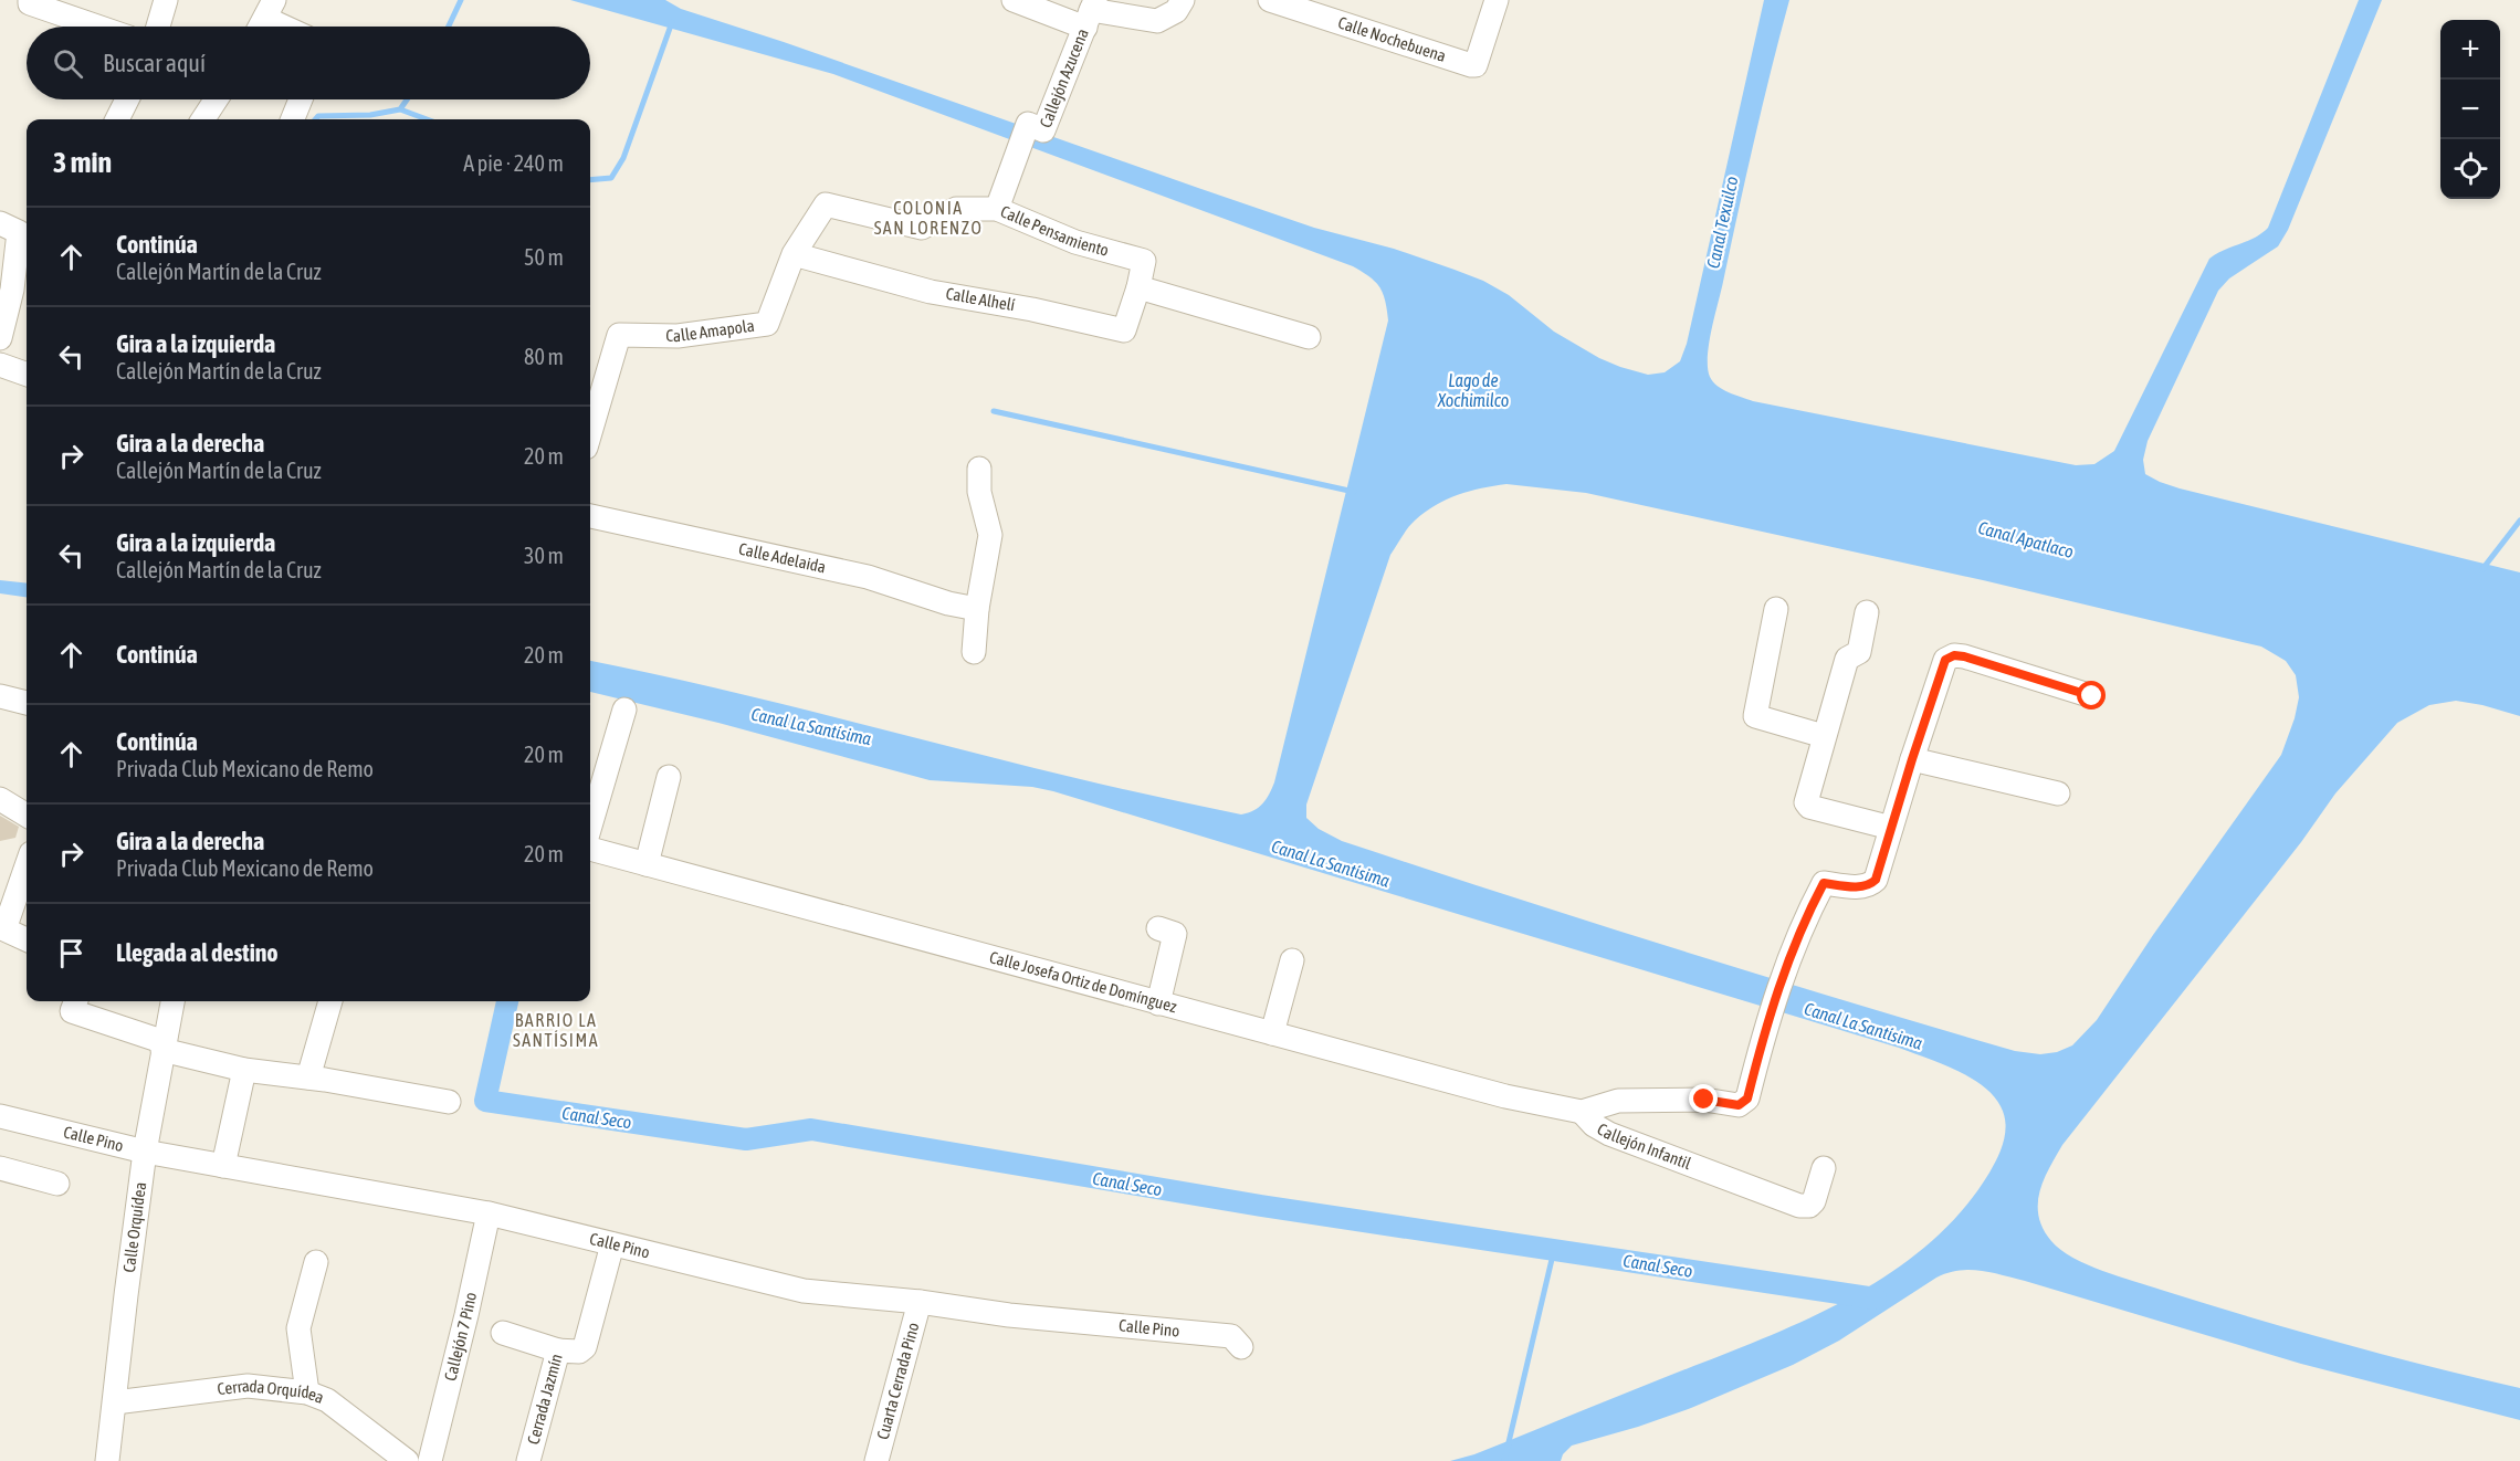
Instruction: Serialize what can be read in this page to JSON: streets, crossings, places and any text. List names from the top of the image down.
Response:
{
  "streets": {
    "street": [
      "Calle Nochebuena",
      "Callejón Azucena",
      "Calle Pensamiento",
      "Calle Alhelí",
      "Calle Amapola",
      "Calle Adelaida",
      "Calle Josefa Ortiz de Domínguez",
      "Calle Pino",
      "Callejón Infantil",
      "Calle Orquídea",
      "Callejón 7 Pino",
      "Cuarta Cerrada Pino",
      "Cerrada Orquídea",
      "Cerrada Jazmín"
    ]
  },
  "crossings": [
    ["Callejón Azucena", "Calle Pensamiento"],
    ["Calle Pensamiento", "Calle Alhelí"],
    ["Calle Pensamiento", "Calle Amapola"],
    ["Calle Alhelí", "Calle Amapola"],
    ["Calle Josefa Ortiz de Domínguez", "Callejón Infantil"],
    ["Calle Pino", "Calle Orquídea"],
    ["Calle Pino", "Callejón 7 Pino"],
    ["Calle Pino", "Cuarta Cerrada Pino"],
    ["Calle Pino", "Cerrada Jazmín"],
    ["Calle Orquídea", "Cerrada Orquídea"]
  ],
  "districts": ["COLONIA SAN LORENZO", "BARRIO LA SANTÍSIMA"],
  "water": [
    "Canal Texuilco",
    "Lago de Xochimilco",
    "Canal Apatlaco",
    "Canal La Santísima",
    "Canal Seco"
  ],
  "page": {
    "map_buttons": ["+", "−"],
    "search": "Buscar aquí",
    "heading": ["3 min", "A pie · 240 m"],
    "list": [
      ["Continúa", "Callejón Martín de la Cruz", "50 m"],
      ["Gira a la izquierda", "Callejón Martín de la Cruz", "80 m"],
      ["Gira a la derecha", "Callejón Martín de la Cruz", "20 m"],
      ["Gira a la izquierda", "Callejón Martín de la Cruz", "30 m"],
      ["Continúa", "20 m"],
      ["Continúa", "Privada Club Mexicano de Remo", "20 m"],
      ["Gira a la derecha", "Privada Club Mexicano de Remo", "20 m"],
      "Llegada al destino"
    ]
  }
}
